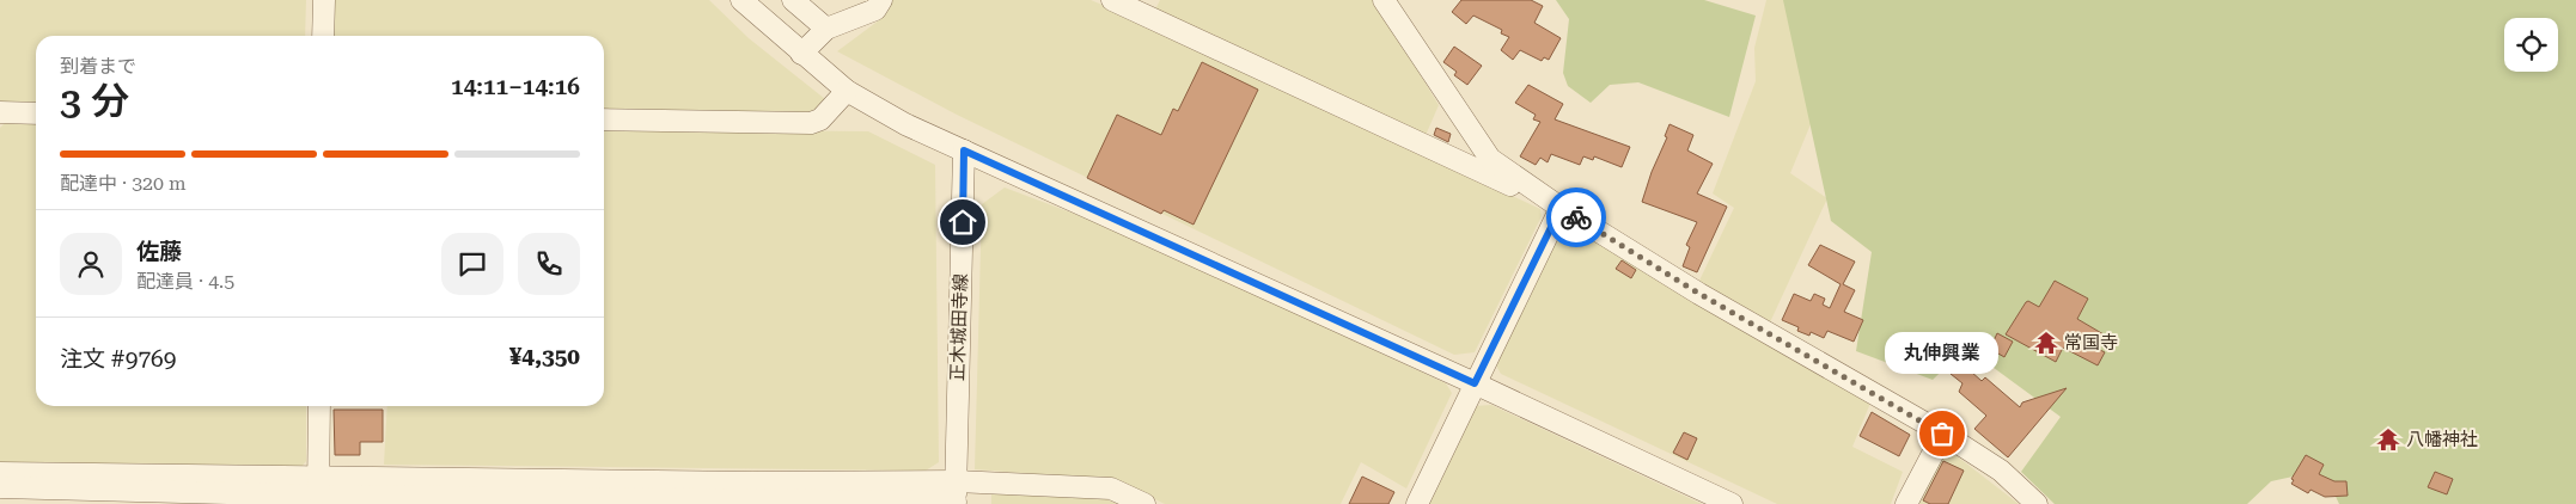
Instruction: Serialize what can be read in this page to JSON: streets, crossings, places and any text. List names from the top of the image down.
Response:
{
  "streets": {
    "street": ["正木城田寺線"]
  },
  "places": {
    "temple": ["常国寺", "八幡神社"],
    "other": ["丸伸興業"]
  },
  "page": {
    "heading": ["3 分", "到着まで", "14:11–14:16"],
    "panel": [
      "佐藤",
      "配達員 · 4.5",
      "注文 #9769",
      "¥4,350"
    ],
    "bar": "配達中 · 320 m",
    "bubble": "丸伸興業"
  }
}
